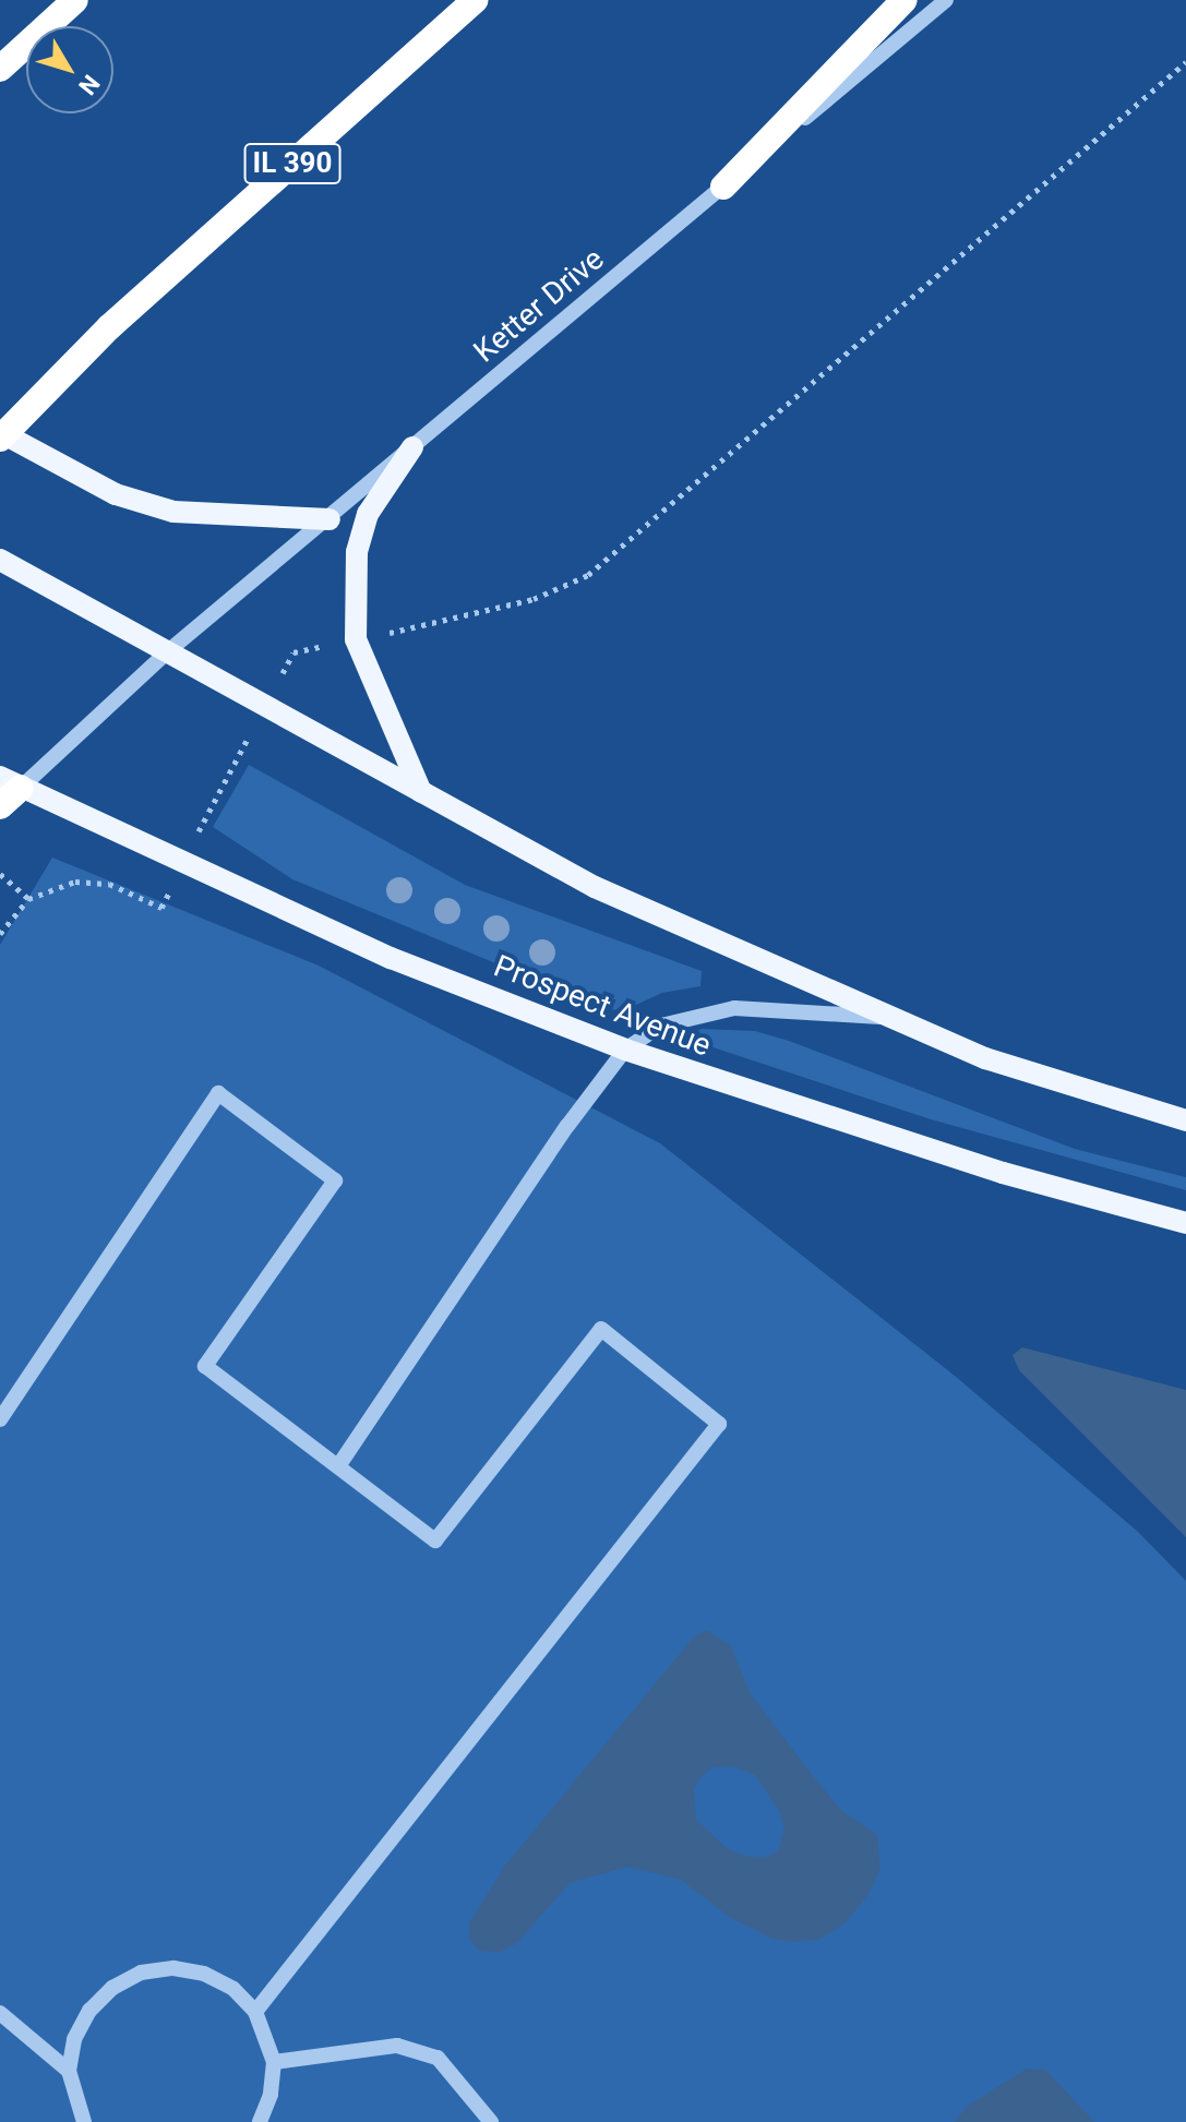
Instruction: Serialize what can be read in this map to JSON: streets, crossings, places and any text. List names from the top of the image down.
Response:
{
  "streets": {
    "highway": ["IL 390"],
    "main road": ["Prospect Avenue"],
    "street": ["Ketter Drive"]
  },
  "crossings": [
    ["Ketter Drive", "Prospect Avenue"]
  ],
  "north": "bottom right"
}
